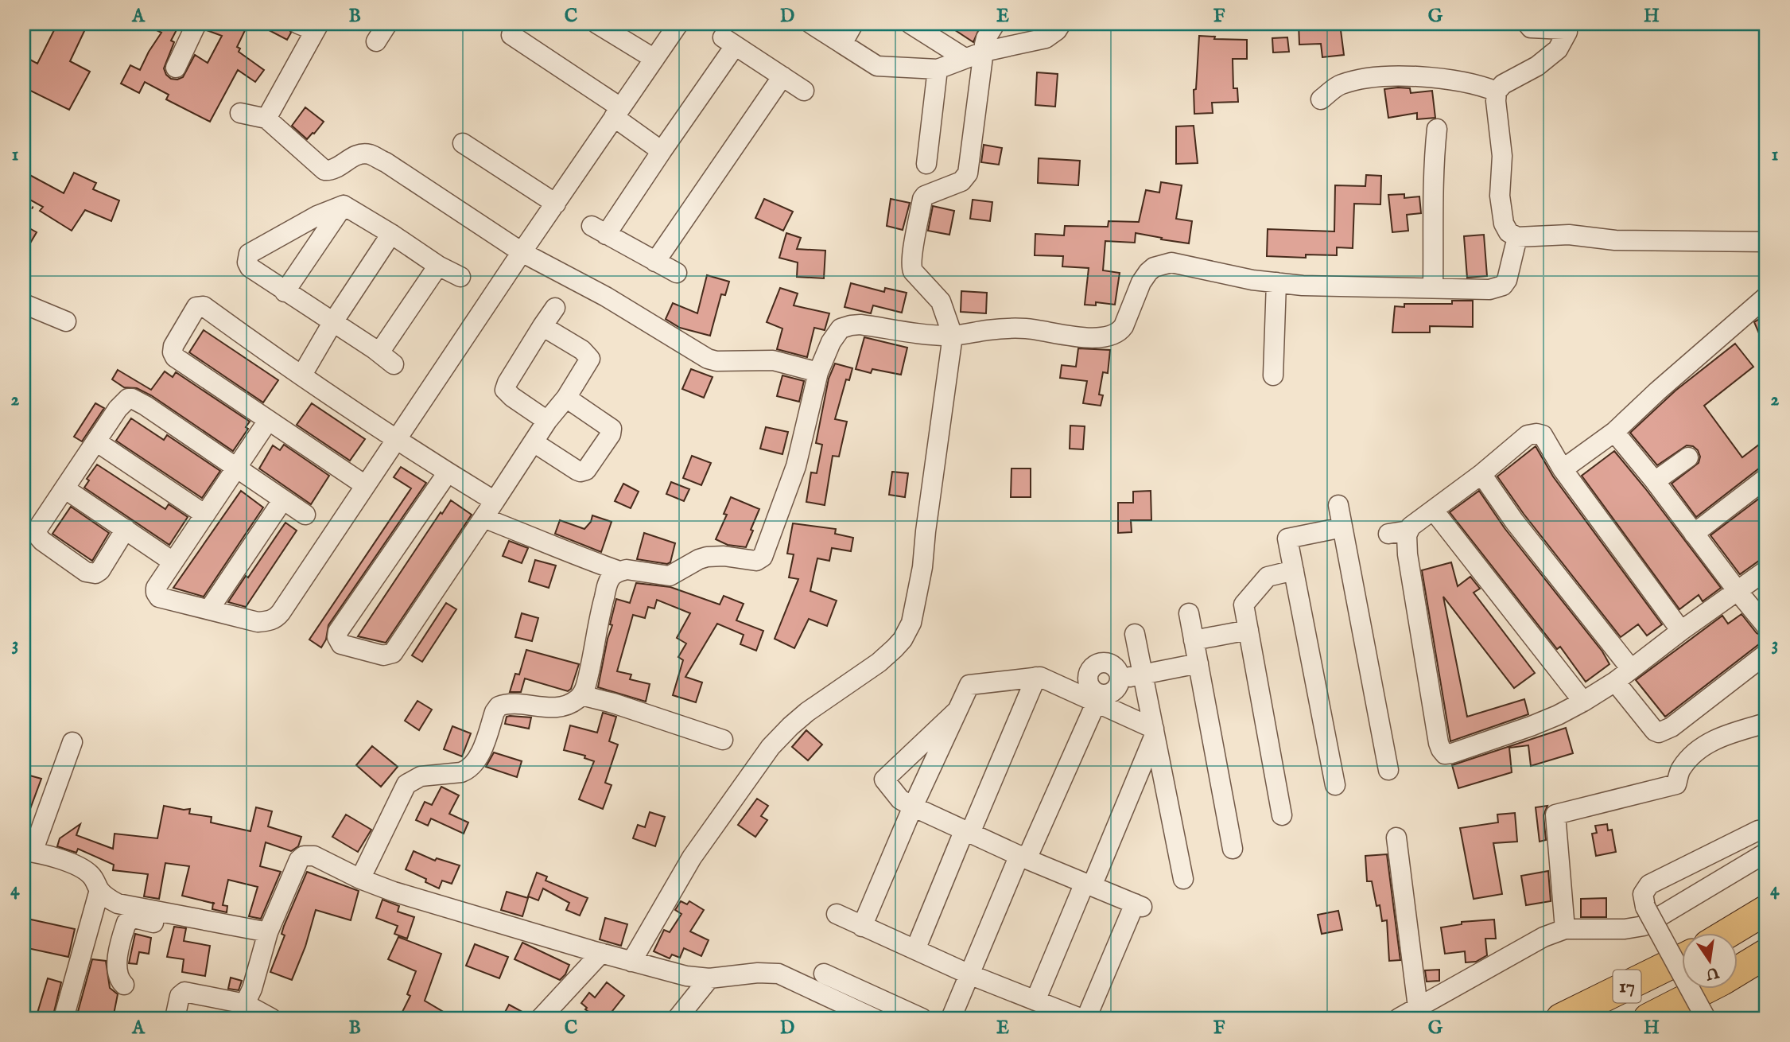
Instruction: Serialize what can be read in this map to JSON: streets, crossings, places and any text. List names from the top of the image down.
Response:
{
  "streets": {
    "highway": ["17"]
  },
  "north": "bottom",
  "grid": {
    "columns": [
      "A",
      "B",
      "C",
      "D",
      "E",
      "F",
      "G",
      "H"
    ],
    "rows": [
      "1",
      "2",
      "3",
      "4"
    ]
  }
}
